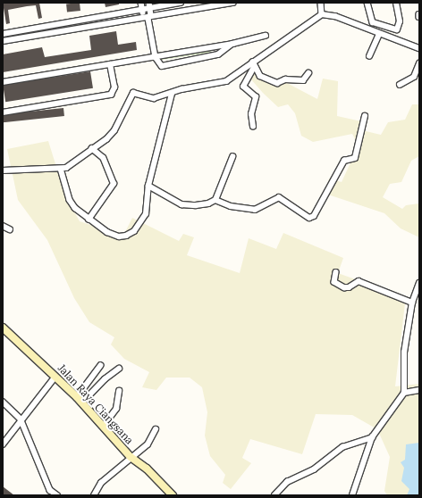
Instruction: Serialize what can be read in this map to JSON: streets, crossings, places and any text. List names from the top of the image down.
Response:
{
  "streets": {
    "main road": ["Jalan Raya Ciangsana"]
  }
}
